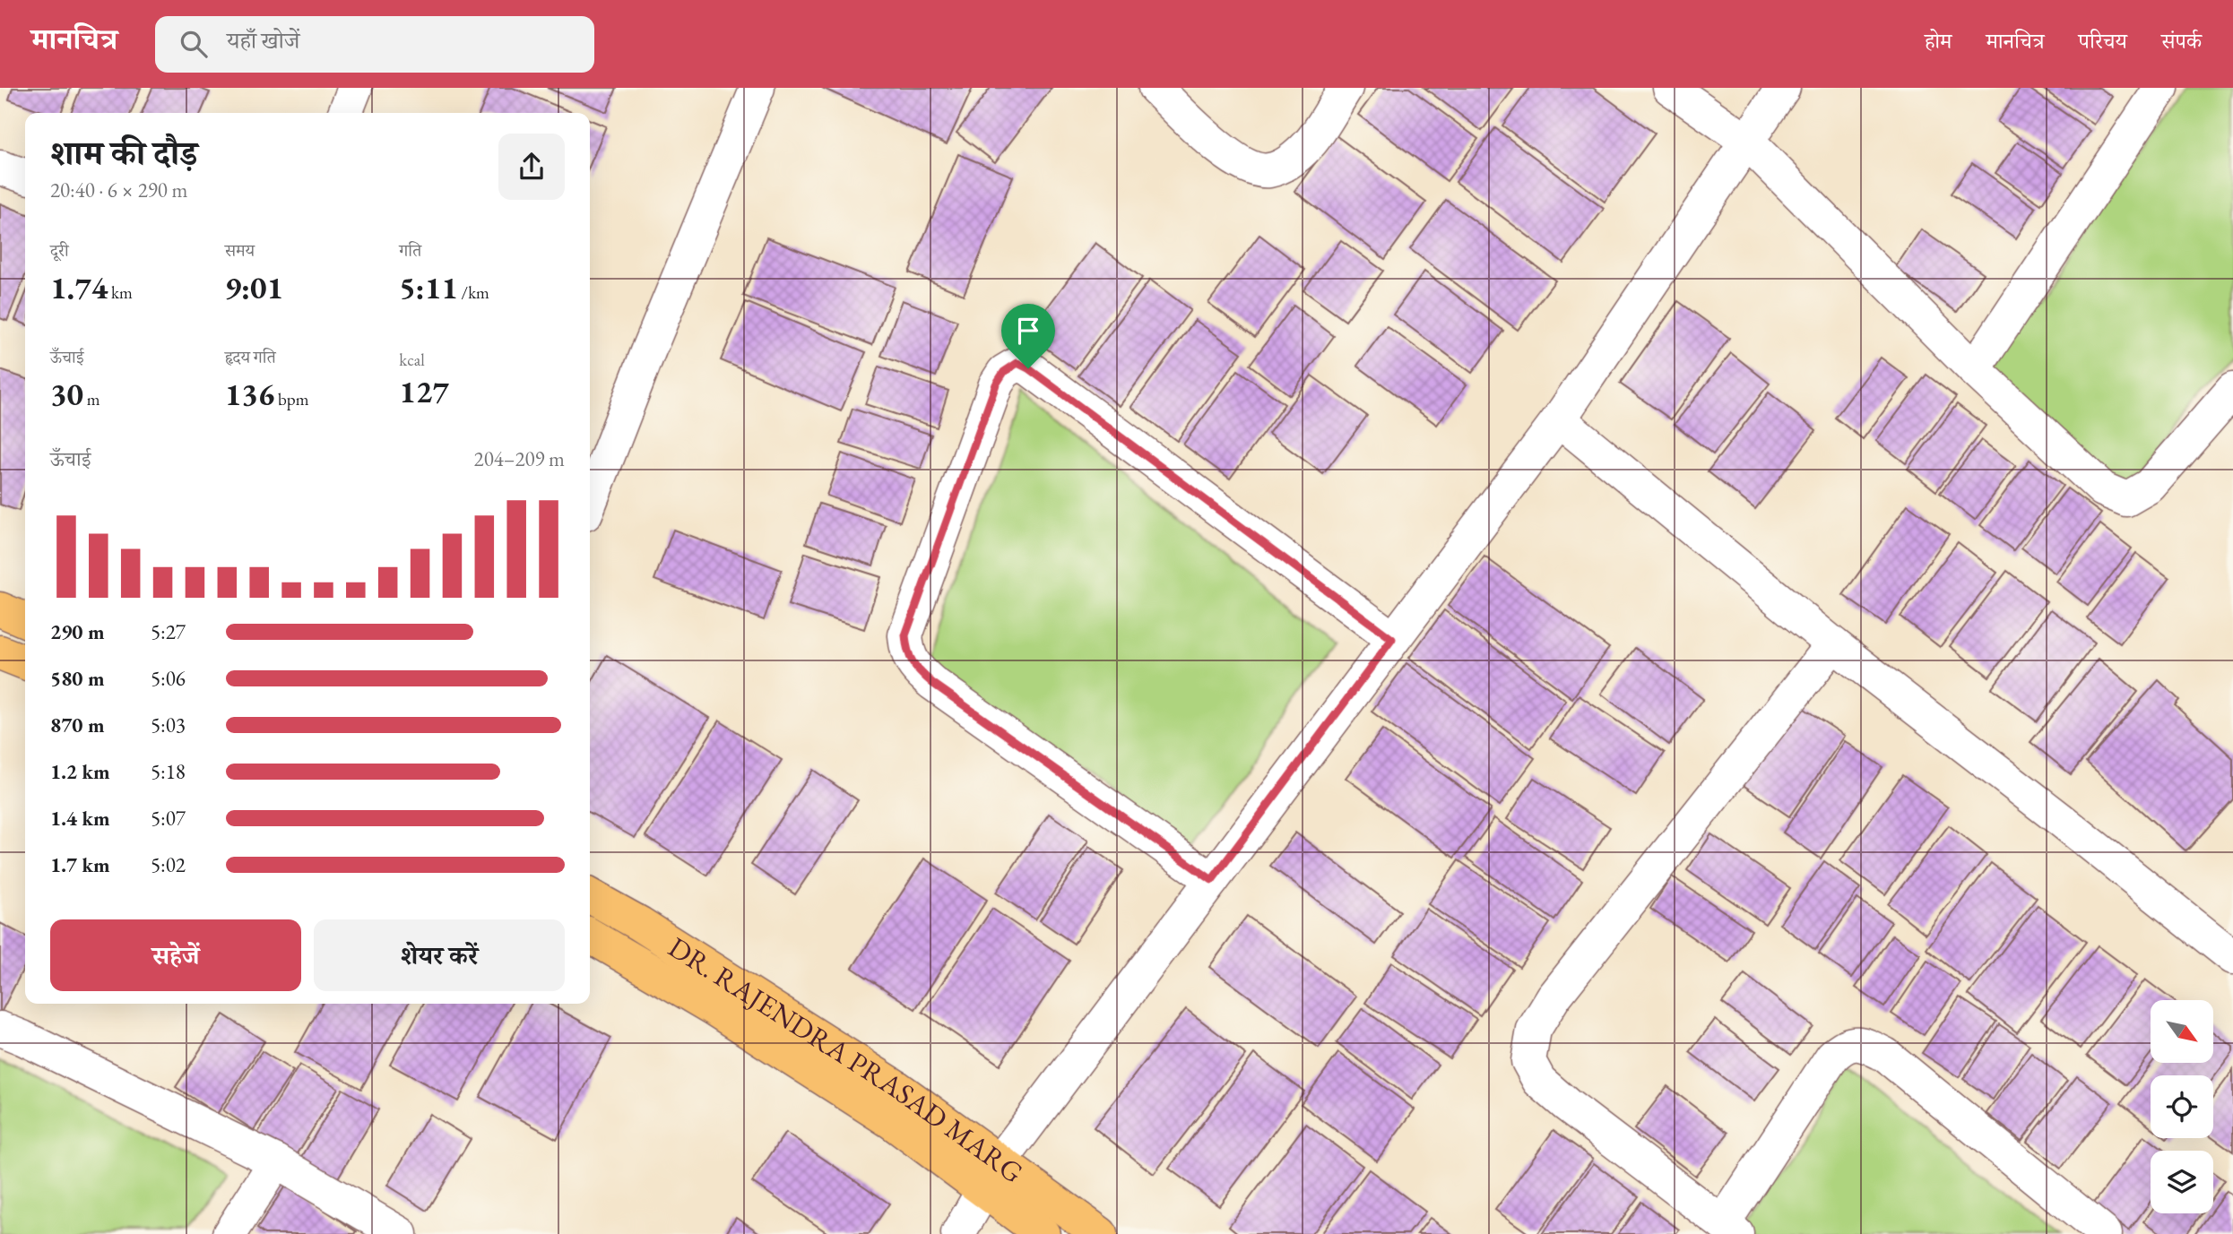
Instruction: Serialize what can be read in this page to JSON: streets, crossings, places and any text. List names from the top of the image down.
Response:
{
  "streets": {
    "main road": ["DR. RAJENDRA PRASAD MARG"]
  },
  "north": "bottom right",
  "page": {
    "header": "मानचित्र",
    "search": "यहाँ खोजें",
    "nav": [
      "होम",
      "मानचित्र",
      "परिचय",
      "संपर्क"
    ],
    "heading": ["शाम की दौड़", "20:40 · 6 × 290 m"],
    "stats": [
      ["दूरी", "1.74 km"],
      ["समय", "9:01"],
      ["गति", "5:11 /km"],
      ["ऊँचाई", "30 m"],
      ["हृदय गति", "136 bpm"],
      ["kcal", "127"]
    ],
    "chart": ["ऊँचाई", "204–209 m"],
    "list": [
      {
        "name": "290 m",
        "note": "5:27"
      },
      {
        "name": "580 m",
        "note": "5:06"
      },
      {
        "name": "870 m",
        "note": "5:03"
      },
      {
        "name": "1.2 km",
        "note": "5:18"
      },
      {
        "name": "1.4 km",
        "note": "5:07"
      },
      {
        "name": "1.7 km",
        "note": "5:02"
      }
    ],
    "buttons": ["सहेजें", "शेयर करें"]
  }
}
